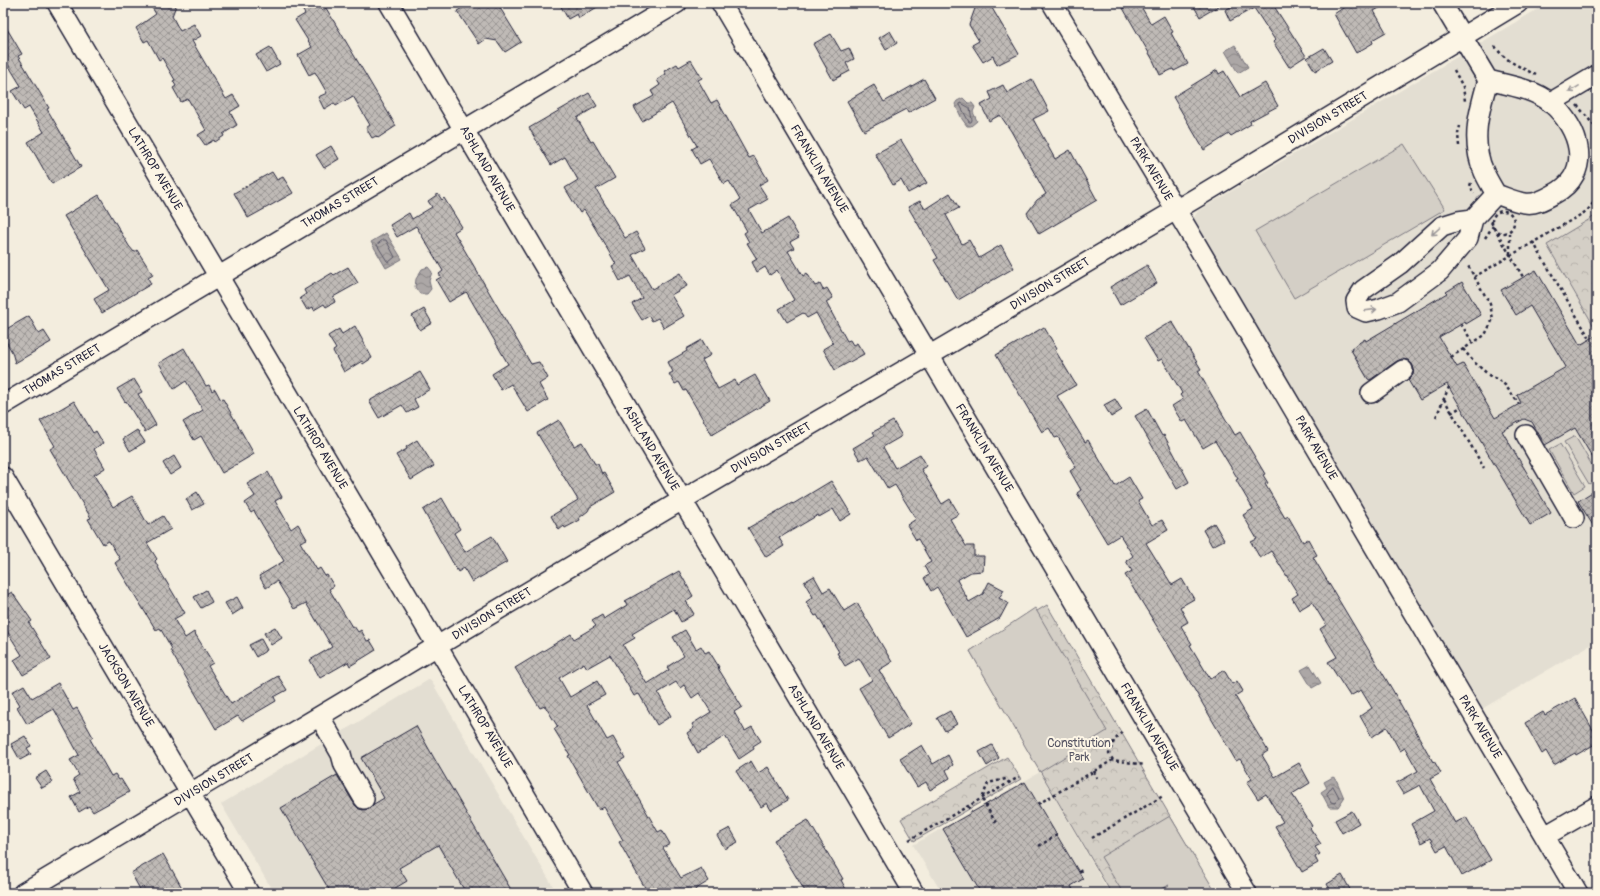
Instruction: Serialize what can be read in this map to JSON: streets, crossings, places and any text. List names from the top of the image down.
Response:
{
  "streets": {
    "street": [
      "DIVISION STREET",
      "LATHROP AVENUE",
      "ASHLAND AVENUE",
      "FRANKLIN AVENUE",
      "PARK AVENUE",
      "THOMAS STREET",
      "JACKSON AVENUE"
    ]
  },
  "crossings": [
    ["DIVISION STREET", "LATHROP AVENUE"],
    ["DIVISION STREET", "ASHLAND AVENUE"],
    ["DIVISION STREET", "FRANKLIN AVENUE"],
    ["DIVISION STREET", "PARK AVENUE"],
    ["DIVISION STREET", "JACKSON AVENUE"],
    ["LATHROP AVENUE", "THOMAS STREET"],
    ["ASHLAND AVENUE", "THOMAS STREET"]
  ],
  "parks": ["Constitution Park"]
}
